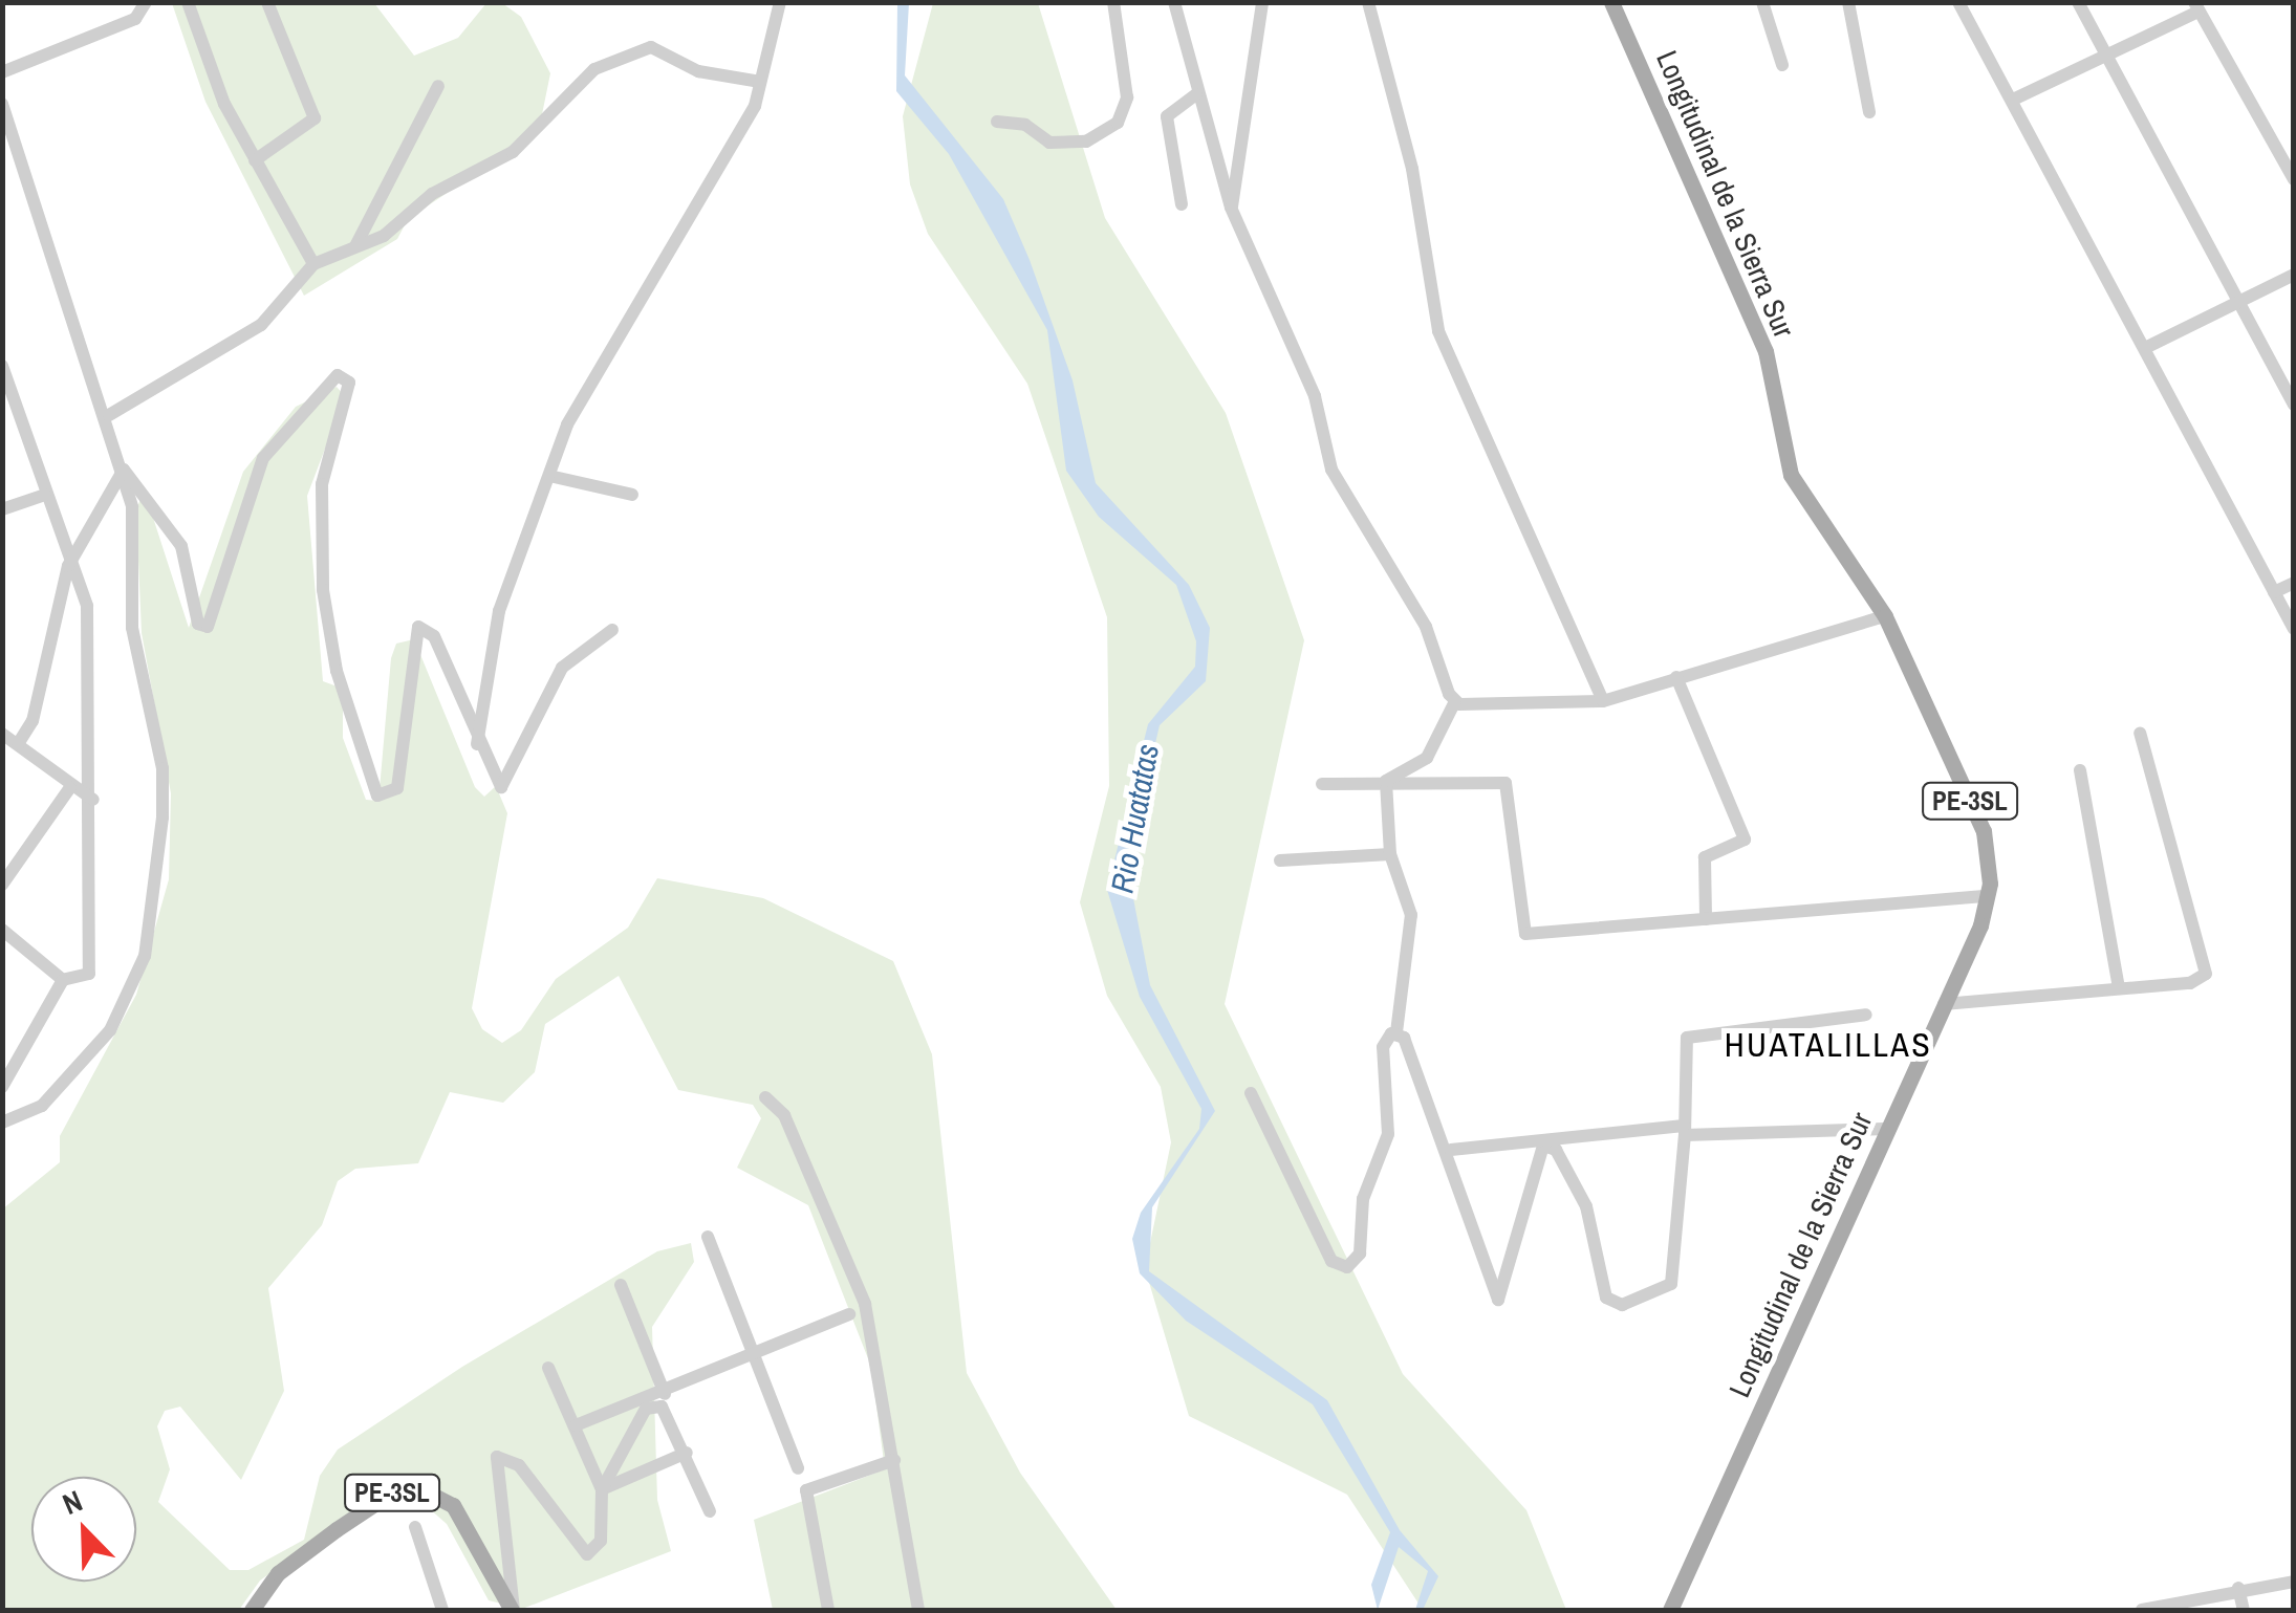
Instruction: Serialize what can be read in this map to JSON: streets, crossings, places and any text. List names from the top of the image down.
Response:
{
  "streets": {
    "main road": ["Longitudinal de la Sierra Sur", "PE-3SL"]
  },
  "districts": ["HUATALILLAS"],
  "water": ["Rio Huatatas"],
  "north": "top left"
}
